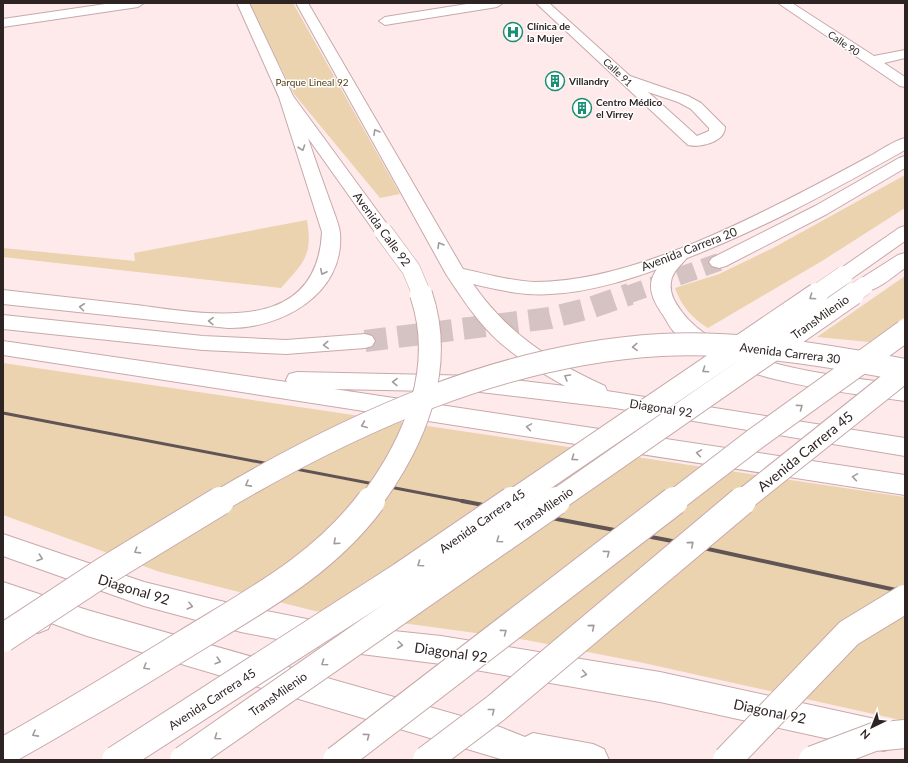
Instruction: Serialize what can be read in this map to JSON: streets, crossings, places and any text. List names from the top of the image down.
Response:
{
  "streets": {
    "main road": [
      "Calle 90",
      "Calle 91",
      "Avenida Calle 92",
      "Avenida Carrera 20",
      "TransMilenio",
      "Avenida Carrera 30",
      "Diagonal 92",
      "Avenida Carrera 45"
    ]
  },
  "crossings": [
    ["TransMilenio", "Avenida Carrera 45"],
    ["Avenida Carrera 30", "Avenida Carrera 45"]
  ],
  "parks": ["Parque Lineal 92"],
  "places": {
    "hospital": ["Clínica de la Mujer"],
    "building": ["Villandry", "Centro Médico el Virrey"]
  },
  "north": "bottom left"
}
